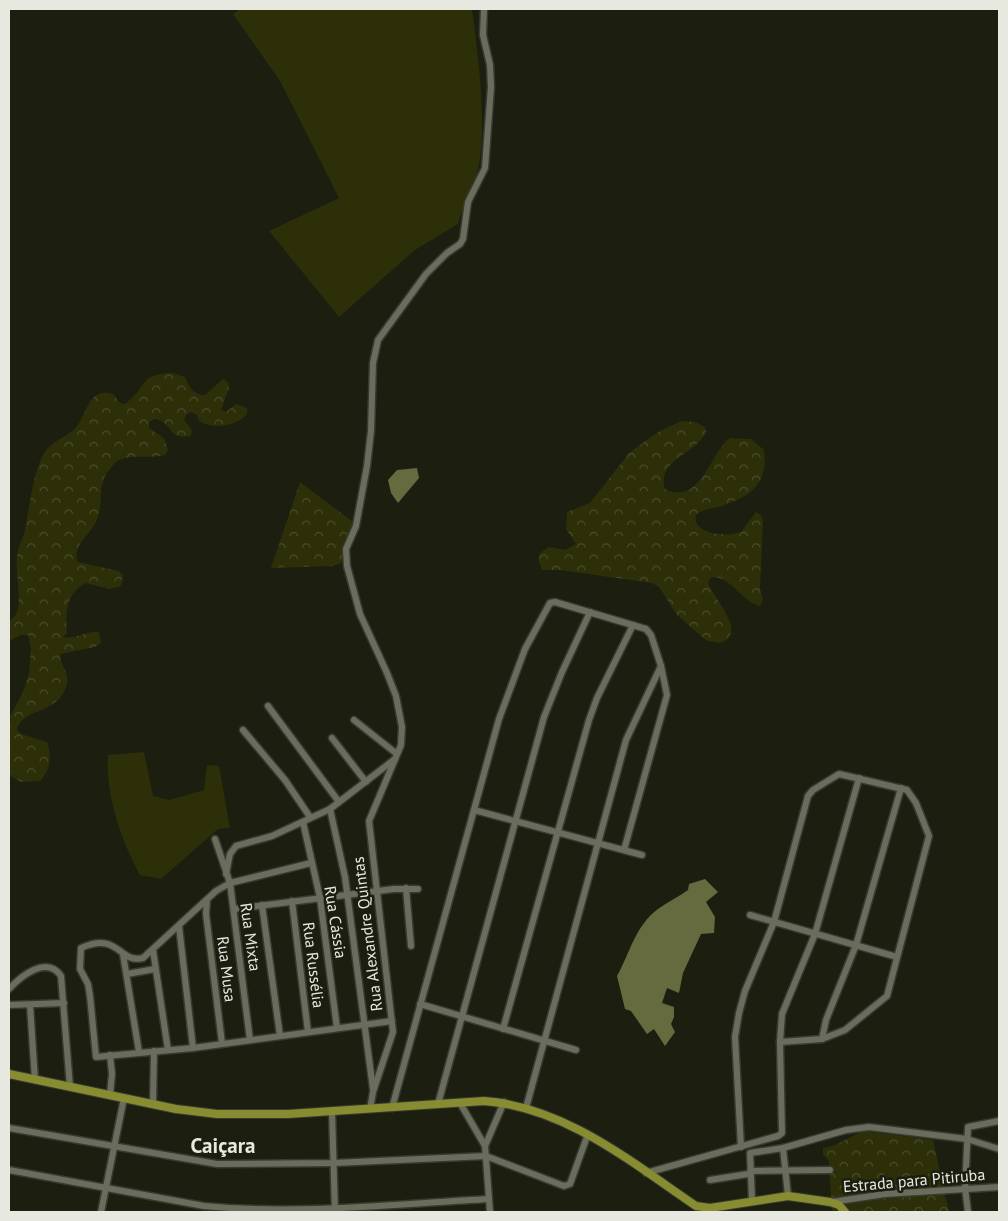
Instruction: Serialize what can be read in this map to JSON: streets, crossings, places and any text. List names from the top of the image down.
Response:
{
  "streets": {
    "street": [
      "Rua Cássia",
      "Rua Alexandre Quintas",
      "Rua Mixta",
      "Rua Russélia",
      "Rua Musa",
      "Estrada para Pitiruba"
    ]
  },
  "districts": ["Caiçara"]
}
